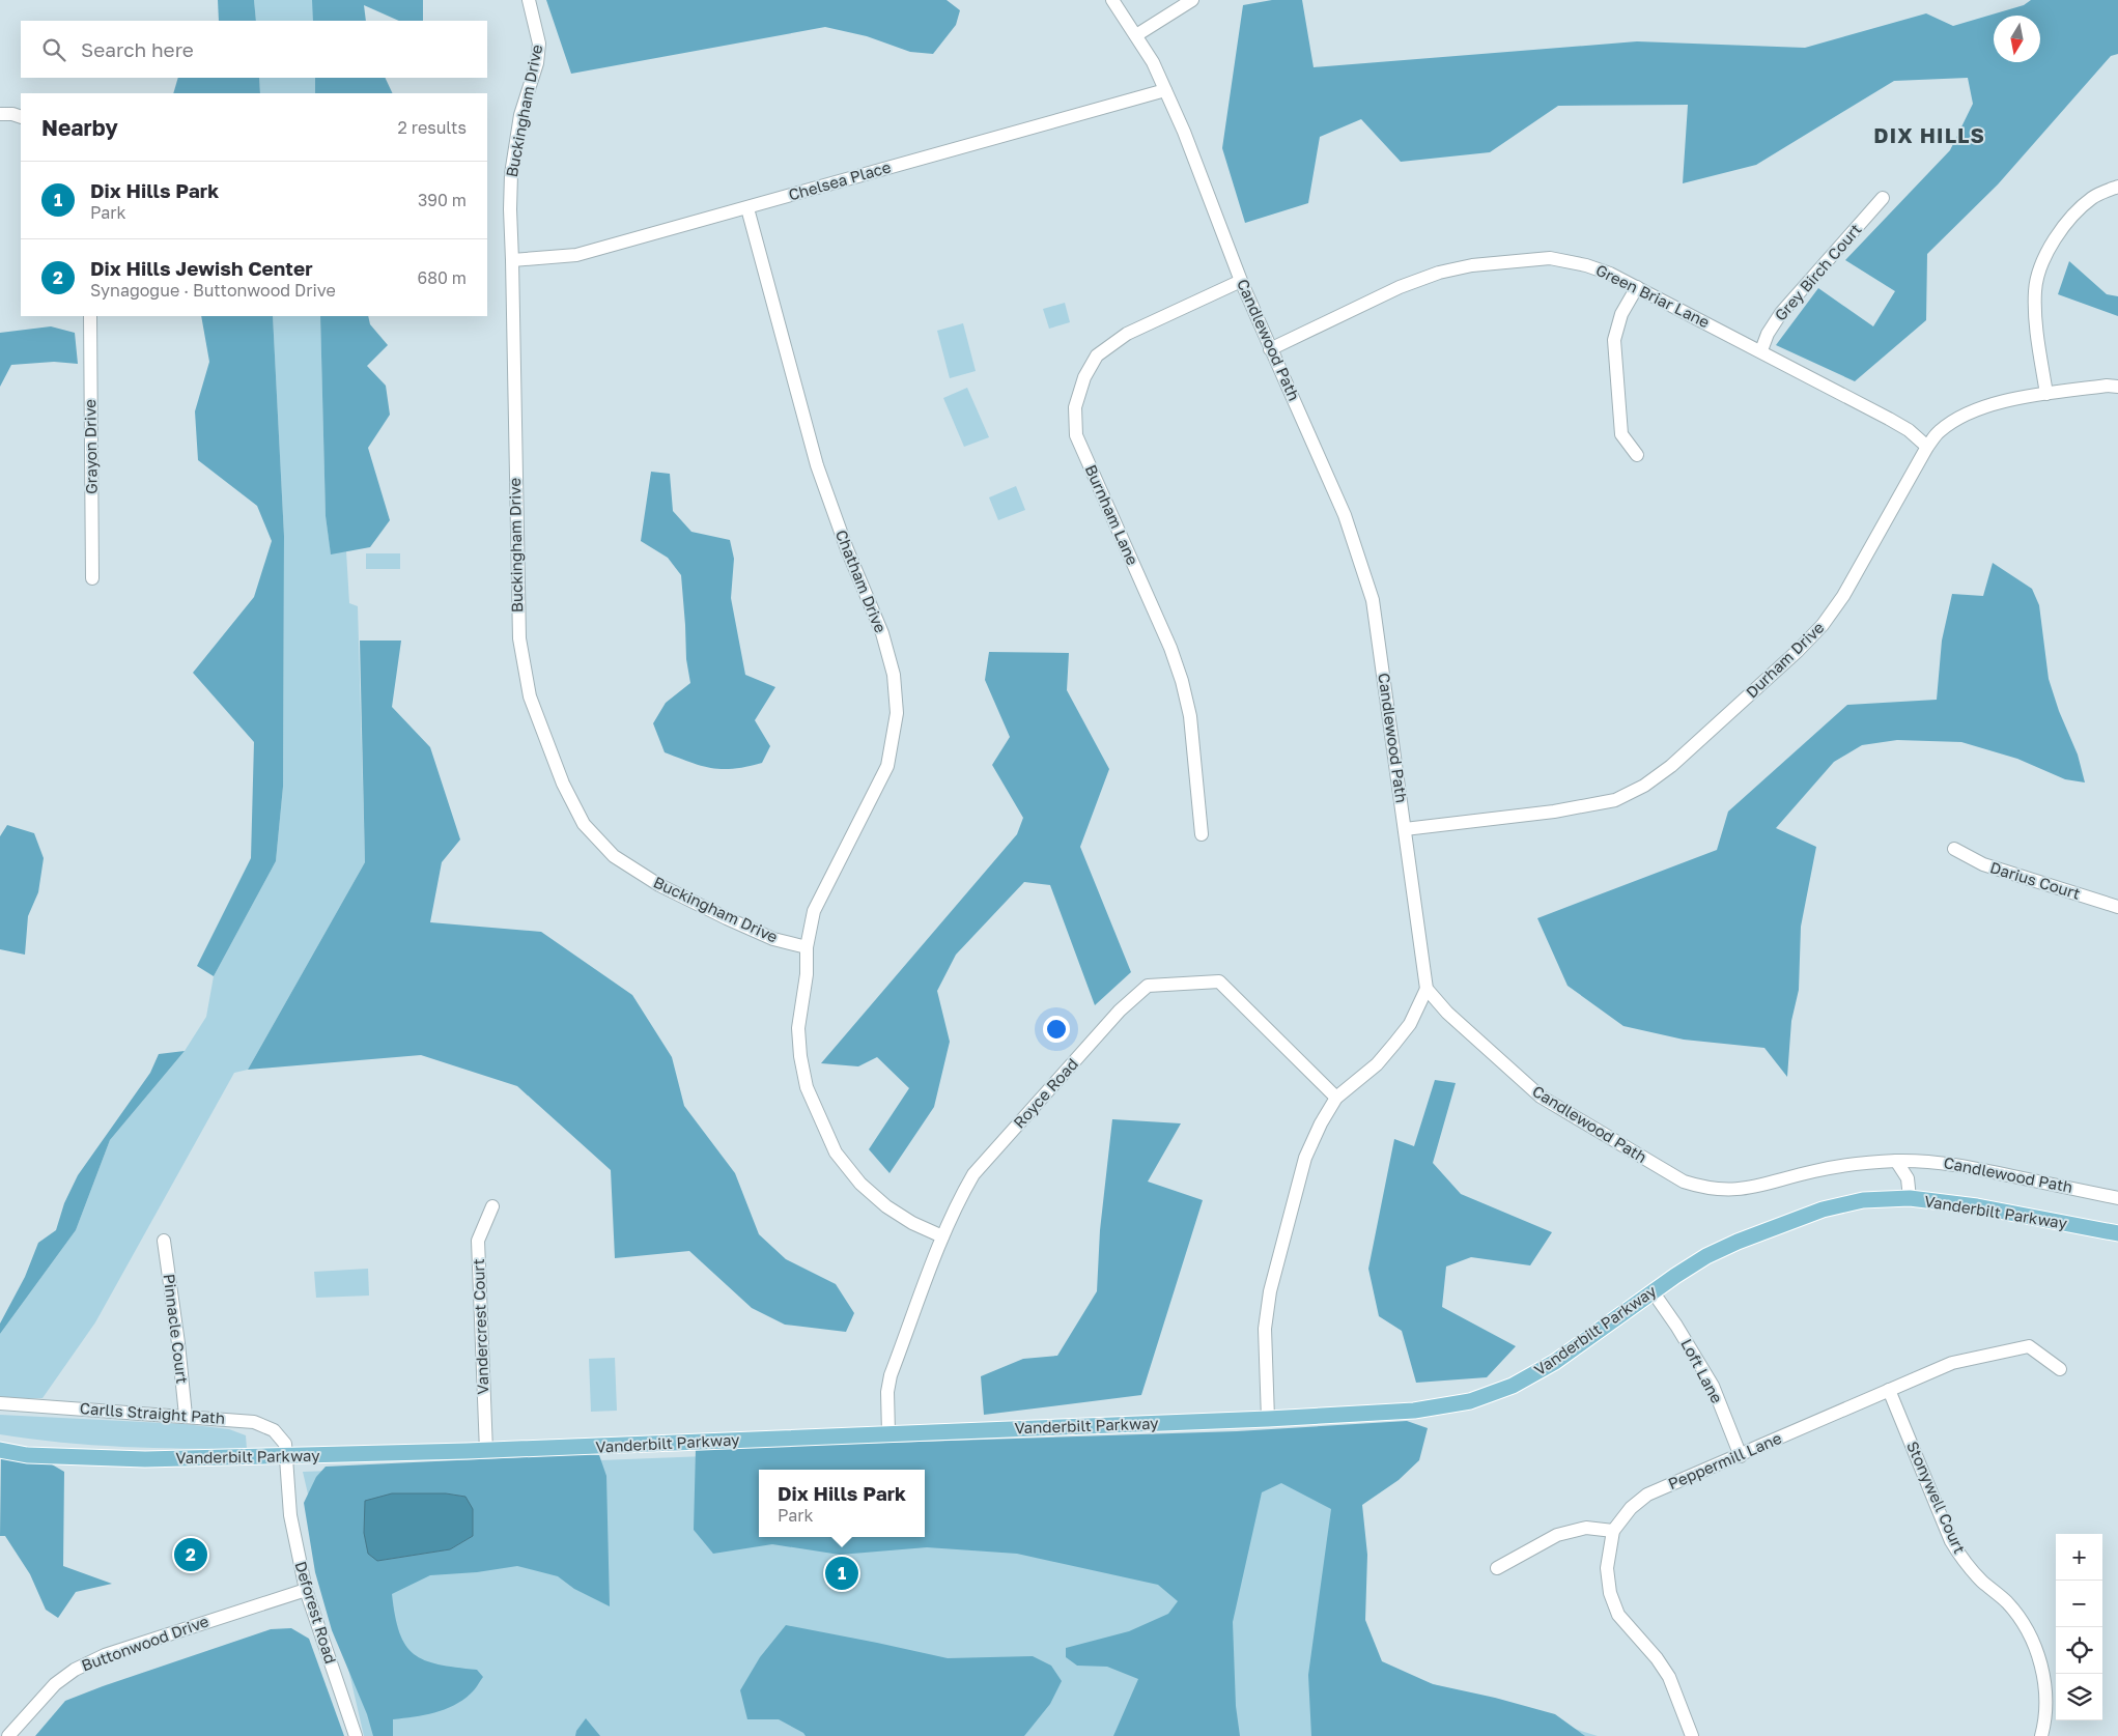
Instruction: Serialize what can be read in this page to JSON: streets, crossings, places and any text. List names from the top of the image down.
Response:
{
  "streets": {
    "main road": ["Vanderbilt Parkway"],
    "street": [
      "Buckingham Drive",
      "Chelsea Place",
      "Grey Birch Court",
      "Green Briar Lane",
      "Candlewood Path",
      "Grayon Drive",
      "Burnham Lane",
      "Chatham Drive",
      "Durham Drive",
      "Darius Court",
      "Royce Road",
      "Vandercrest Court",
      "Pinnacle Court",
      "Loft Lane",
      "Carlls Straight Path",
      "Peppermill Lane",
      "Stonywell Court",
      "Deforest Road",
      "Buttonwood Drive"
    ]
  },
  "crossings": [
    ["Buckingham Drive", "Chelsea Place"],
    ["Buckingham Drive", "Chatham Drive"],
    ["Chelsea Place", "Candlewood Path"],
    ["Chelsea Place", "Chatham Drive"],
    ["Grey Birch Court", "Green Briar Lane"],
    ["Green Briar Lane", "Candlewood Path"],
    ["Green Briar Lane", "Durham Drive"],
    ["Candlewood Path", "Burnham Lane"],
    ["Candlewood Path", "Durham Drive"],
    ["Chatham Drive", "Royce Road"],
    ["Royce Road", "Vanderbilt Parkway"],
    ["Vanderbilt Parkway", "Vandercrest Court"],
    ["Vanderbilt Parkway", "Loft Lane"],
    ["Vanderbilt Parkway", "Carlls Straight Path"],
    ["Vanderbilt Parkway", "Deforest Road"],
    ["Pinnacle Court", "Carlls Straight Path"],
    ["Loft Lane", "Peppermill Lane"],
    ["Carlls Straight Path", "Deforest Road"],
    ["Peppermill Lane", "Stonywell Court"],
    ["Deforest Road", "Buttonwood Drive"]
  ],
  "districts": ["DIX HILLS"],
  "north": "bottom",
  "page": {
    "search": "Search here",
    "heading": ["Nearby", "2 results"],
    "list": [
      {
        "mark": "1",
        "name": "Dix Hills Park",
        "note": "Park",
        "value": "390 m"
      },
      {
        "mark": "2",
        "name": "Dix Hills Jewish Center",
        "note": "Synagogue · Buttonwood Drive",
        "value": "680 m"
      }
    ],
    "popup": ["Dix Hills Park", "Park"],
    "map_buttons": ["+", "−"],
    "pins": ["2", "1"]
  }
}
